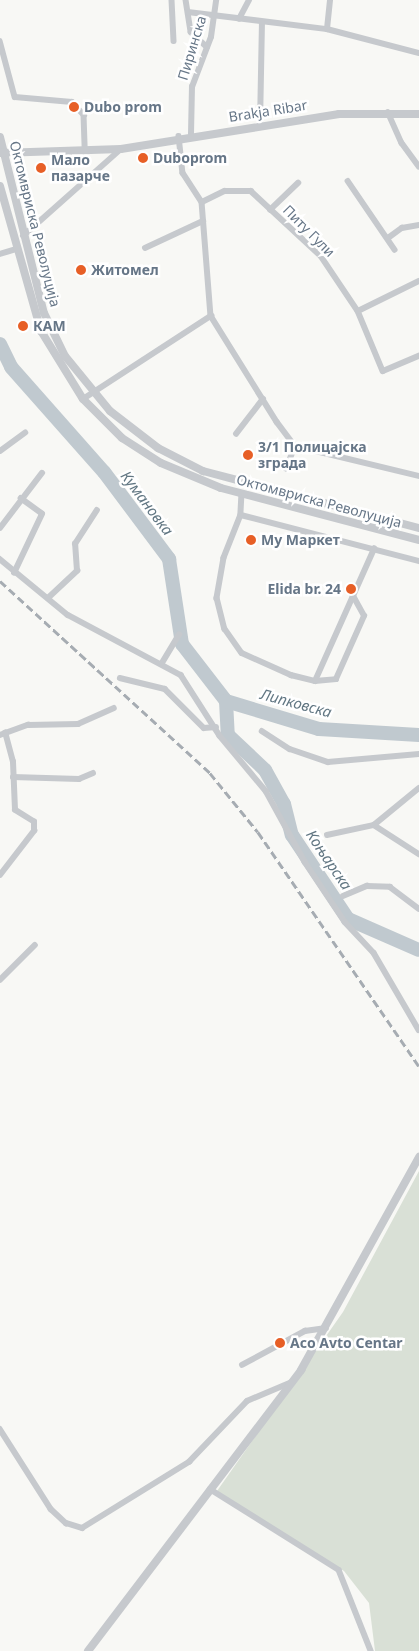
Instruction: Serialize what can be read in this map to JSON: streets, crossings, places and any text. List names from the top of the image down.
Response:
{
  "streets": {
    "street": [
      "Пиринска",
      "Brakja Ribar",
      "Октомвриска Револуција",
      "Питу Гули"
    ]
  },
  "crossings": [
    ["Пиринска", "Brakja Ribar"],
    ["Brakja Ribar", "Октомвриска Револуција"]
  ],
  "water": ["Кумановка", "Липковска", "Коњарска"],
  "places": [
    "Dubo prom",
    "Duboprom",
    "Мало пазарче",
    "Житомел",
    "КАМ",
    "3/1 Полицајска зграда",
    "Му Маркет",
    "Elida br. 24",
    "Aco Avto Centar"
  ]
}
